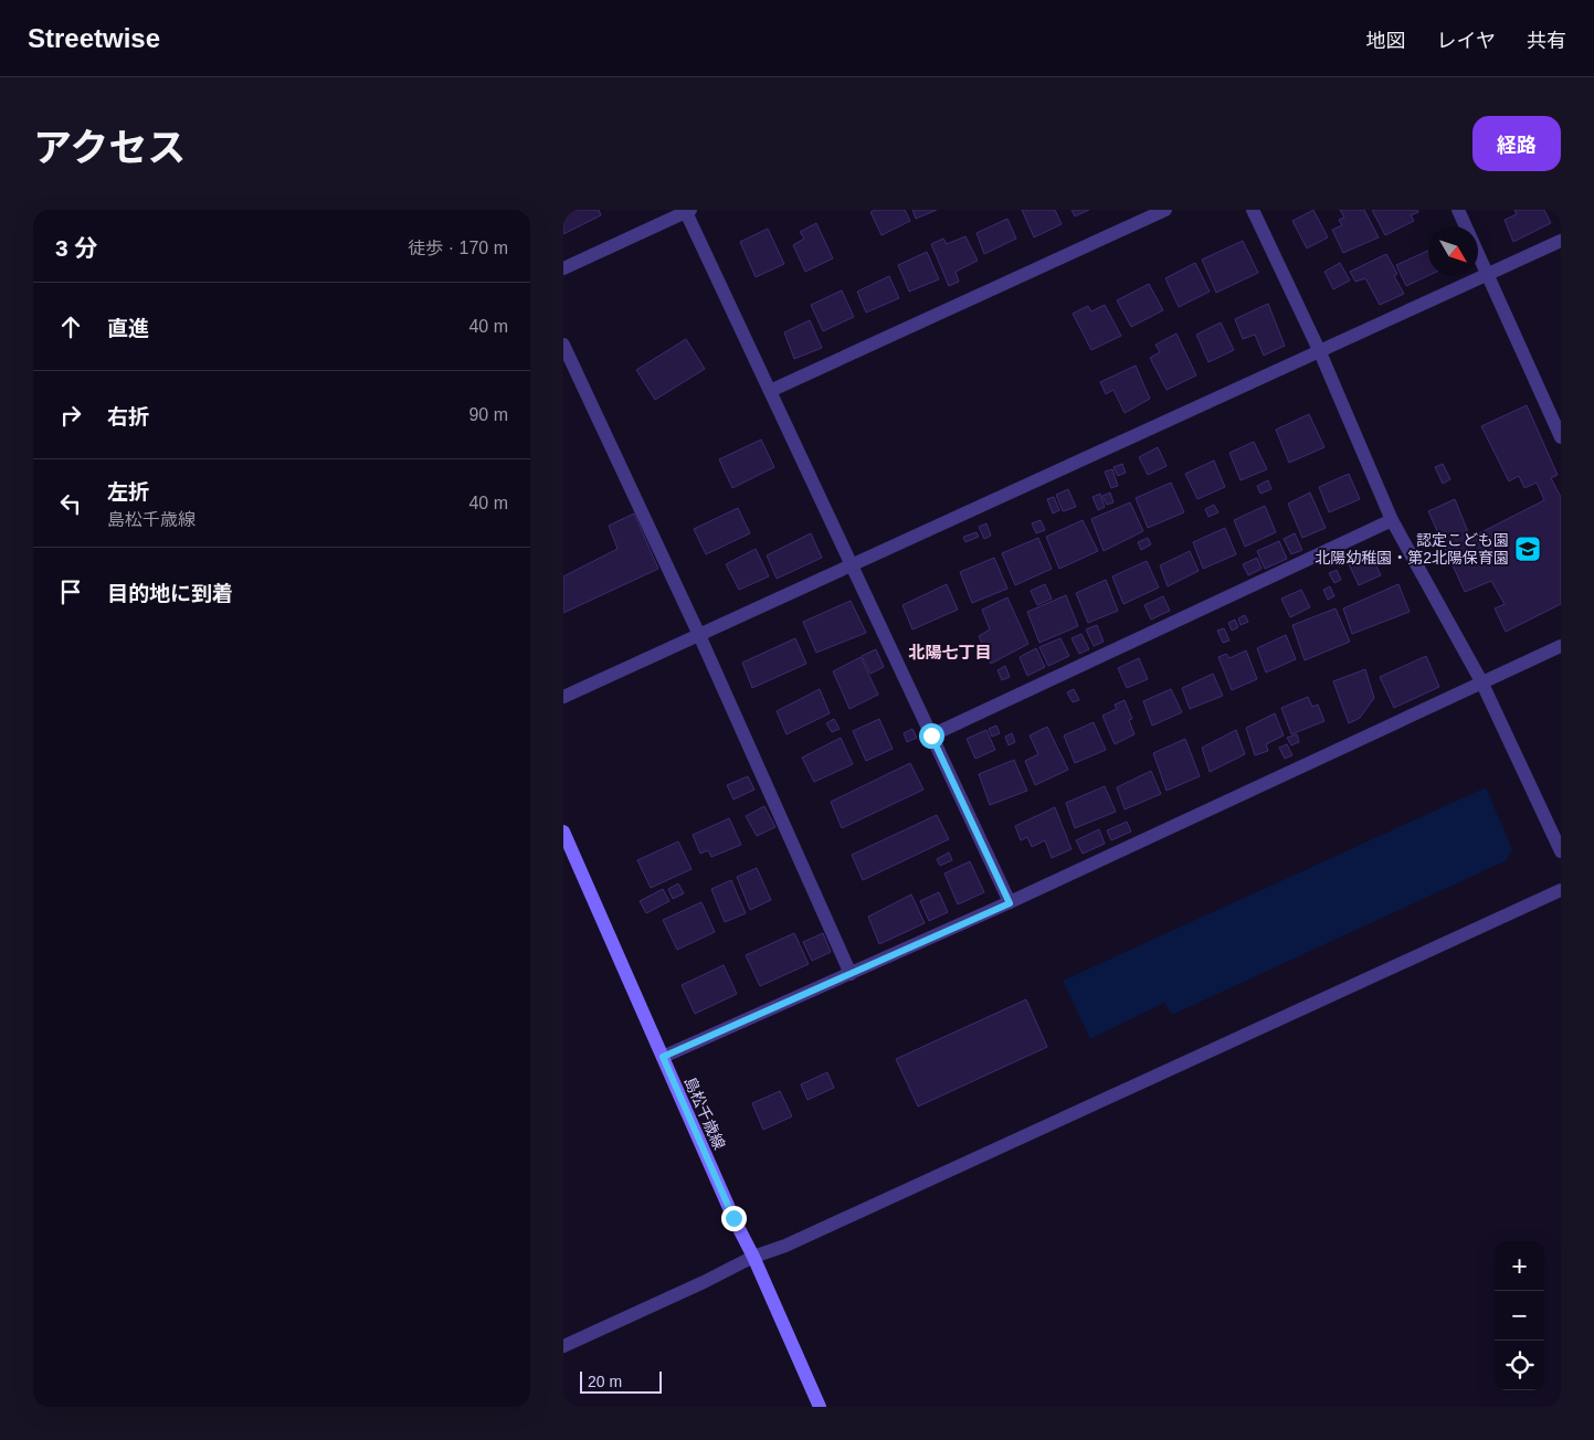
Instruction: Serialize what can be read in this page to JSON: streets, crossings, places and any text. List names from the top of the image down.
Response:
{
  "streets": {
    "main road": ["島松千歳線"]
  },
  "districts": ["北陽七丁目"],
  "places": {
    "school or university": ["認定こども園 北陽幼稚園・第2北陽保育園"]
  },
  "scale_bar": "20 m",
  "north": "bottom right",
  "page": {
    "header": "Streetwise",
    "nav": ["地図", "レイヤ", "共有"],
    "title": "アクセス",
    "buttons": "経路",
    "heading": ["3 分", "徒歩 · 170 m"],
    "list": [
      ["直進", "40 m"],
      ["右折", "90 m"],
      ["左折", "島松千歳線", "40 m"],
      "目的地に到着"
    ],
    "map_buttons": ["+", "−"],
    "scale": "20 m"
  }
}
